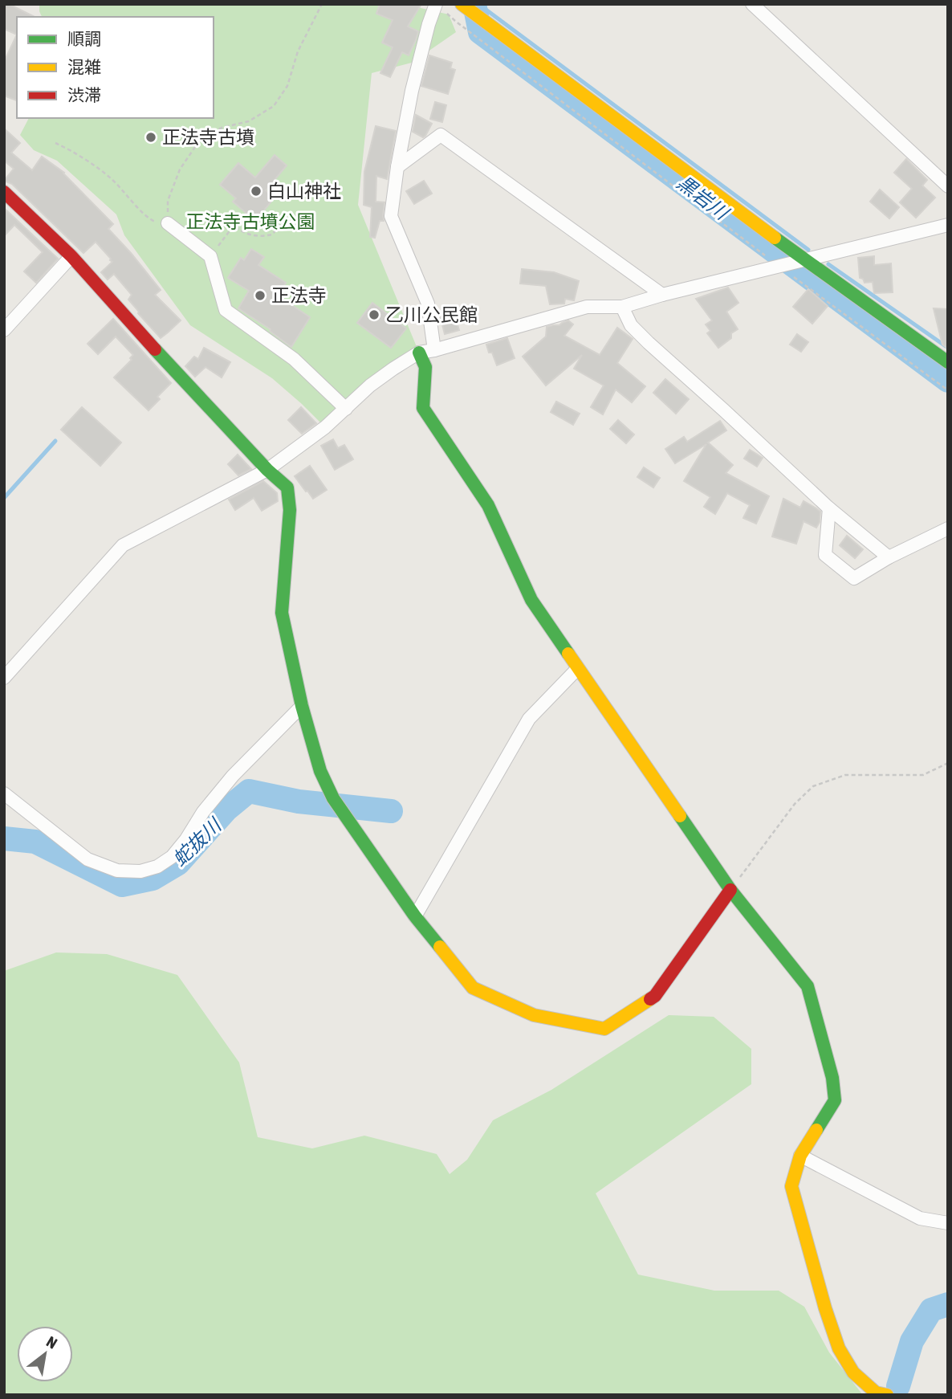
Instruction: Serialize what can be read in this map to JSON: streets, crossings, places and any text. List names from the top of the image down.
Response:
{
  "water": ["黒岩川", "蛇抜川"],
  "parks": ["正法寺古墳公園"],
  "places": [
    "正法寺古墳",
    "白山神社",
    "正法寺",
    "乙川公民館"
  ],
  "legend": ["順調", "混雑", "渋滞"],
  "north": "top right"
}
